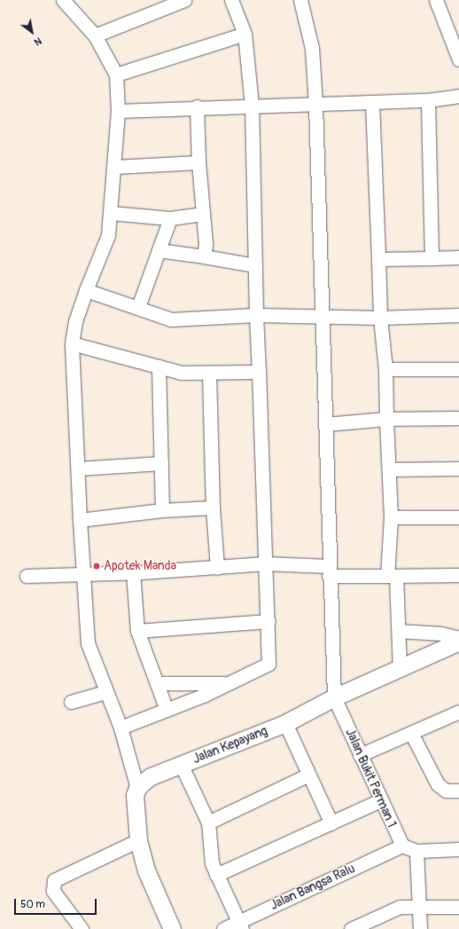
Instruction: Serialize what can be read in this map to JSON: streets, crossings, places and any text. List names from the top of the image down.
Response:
{
  "streets": {
    "street": ["Jalan Kepayang", "Jalan Bukit Perman 1", "Jalan Bangsa Ralu"]
  },
  "crossings": [
    ["Jalan Kepayang", "Jalan Bukit Perman 1"],
    ["Jalan Bukit Perman 1", "Jalan Bangsa Ralu"]
  ],
  "places": ["Apotek Manda"],
  "scale_bar": "50 m",
  "north": "bottom right"
}
